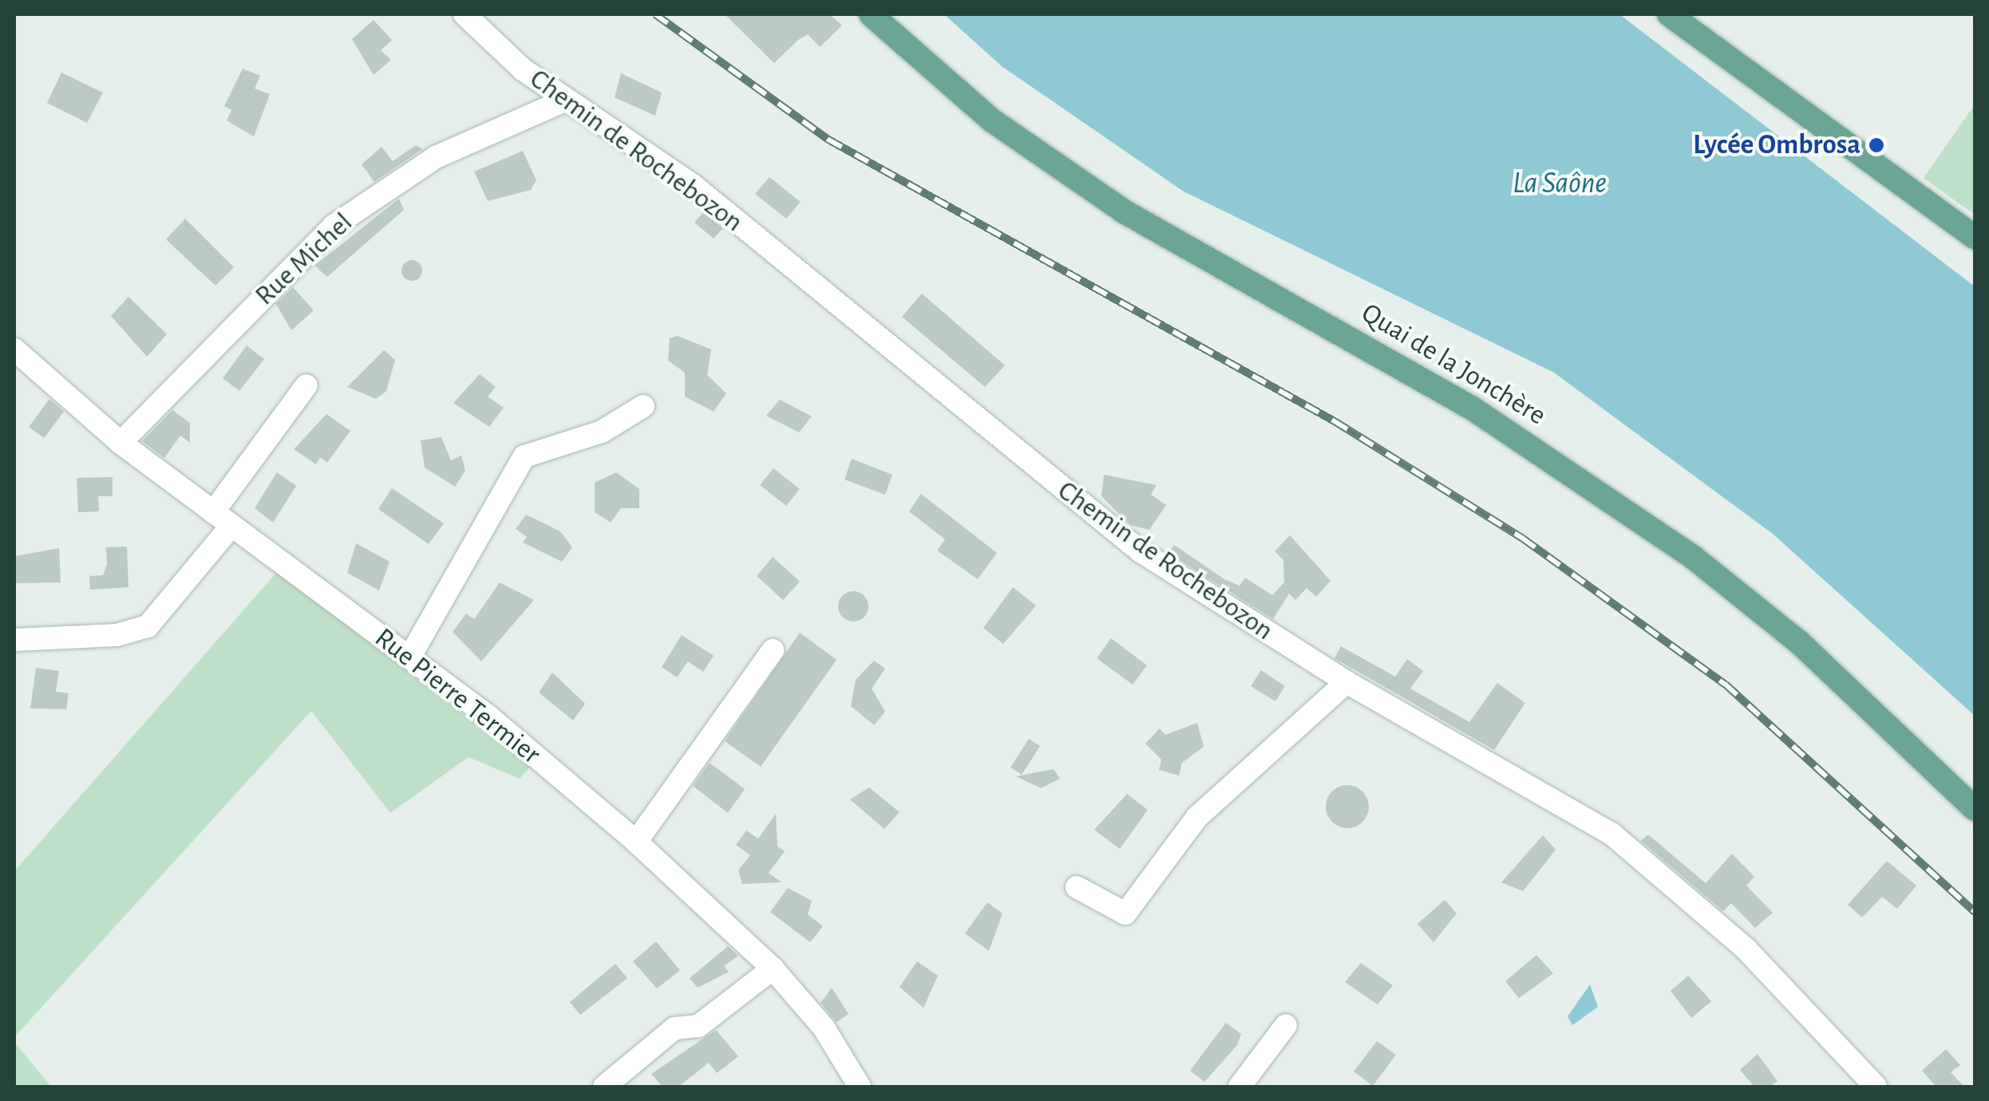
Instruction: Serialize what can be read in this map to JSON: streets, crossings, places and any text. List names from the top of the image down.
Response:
{
  "streets": {
    "main road": ["Quai de la Jonchère"],
    "street": ["Chemin de Rochebozon", "Rue Michel", "Rue Pierre Termier"]
  },
  "crossings": [
    ["Chemin de Rochebozon", "Rue Michel"],
    ["Rue Michel", "Rue Pierre Termier"]
  ],
  "water": ["La Saône"],
  "places": ["Lycée Ombrosa"]
}
